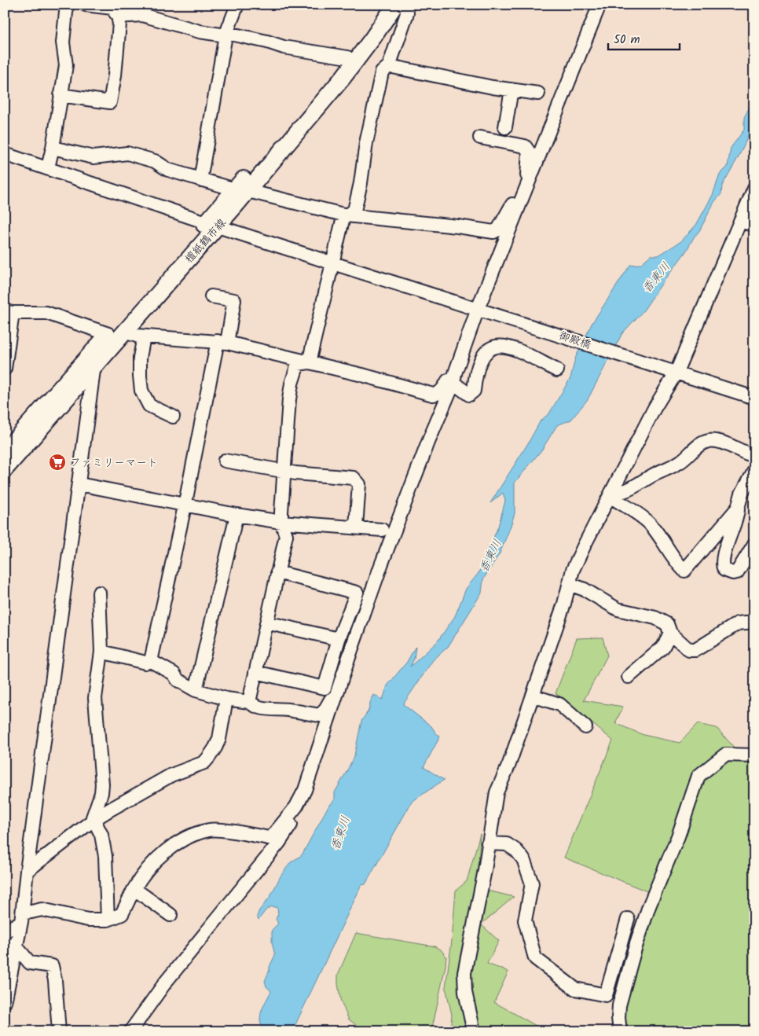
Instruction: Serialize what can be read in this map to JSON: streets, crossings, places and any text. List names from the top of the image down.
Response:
{
  "streets": {
    "main road": ["檀紙鶴市線"],
    "street": ["御殿橋"]
  },
  "crossings": [
    ["檀紙鶴市線", "御殿橋"]
  ],
  "water": ["香東川"],
  "places": {
    "supermarket": ["ファミリーマート"]
  },
  "scale_bar": "50 m"
}
